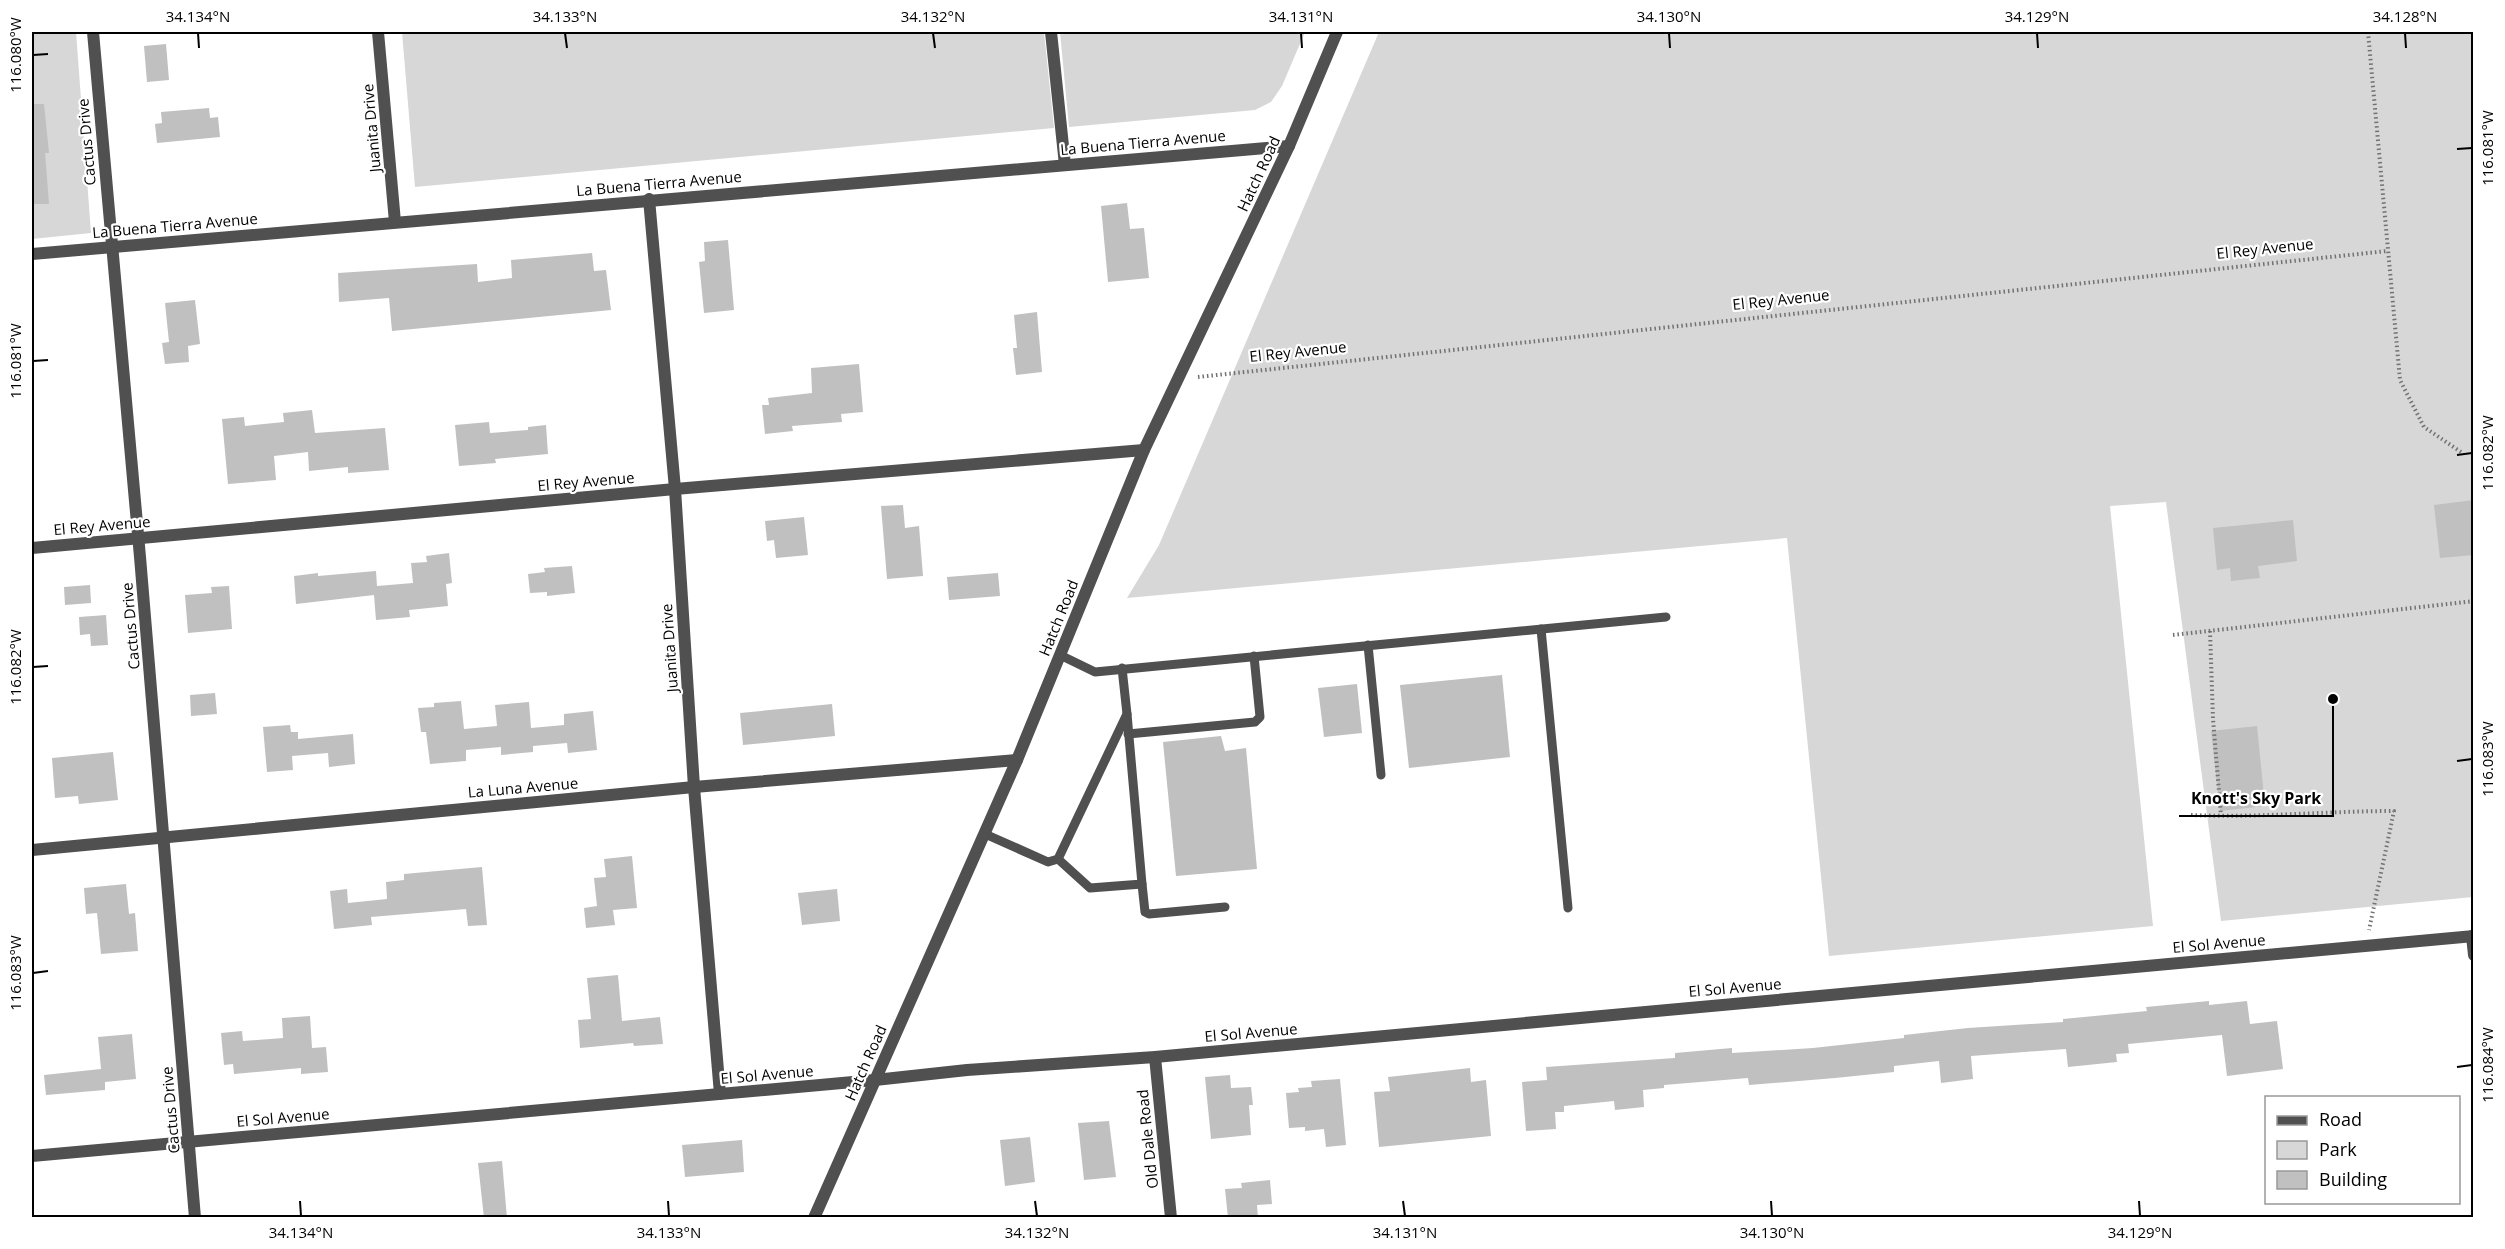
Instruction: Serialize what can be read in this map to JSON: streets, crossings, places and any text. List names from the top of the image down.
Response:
{
  "streets": {
    "street": [
      "Juanita Drive",
      "Cactus Drive",
      "La Buena Tierra Avenue",
      "Hatch Road",
      "El Rey Avenue",
      "La Luna Avenue",
      "El Sol Avenue",
      "Old Dale Road"
    ]
  },
  "crossings": [
    ["Juanita Drive", "La Buena Tierra Avenue"],
    ["Juanita Drive", "El Rey Avenue"],
    ["Juanita Drive", "La Luna Avenue"],
    ["Juanita Drive", "El Sol Avenue"],
    ["Cactus Drive", "La Buena Tierra Avenue"],
    ["Cactus Drive", "El Rey Avenue"],
    ["Cactus Drive", "La Luna Avenue"],
    ["Cactus Drive", "El Sol Avenue"],
    ["La Buena Tierra Avenue", "Hatch Road"],
    ["Hatch Road", "El Rey Avenue"],
    ["Hatch Road", "La Luna Avenue"],
    ["Hatch Road", "El Sol Avenue"],
    ["El Sol Avenue", "Old Dale Road"]
  ],
  "places": ["Knott's Sky Park"],
  "legend": ["Road", "Park", "Building"],
  "coordinates": [
    "34.134°N",
    "34.133°N",
    "34.132°N",
    "34.131°N",
    "34.130°N",
    "34.129°N",
    "34.128°N",
    "116.080°W",
    "116.081°W",
    "116.082°W",
    "116.083°W",
    "116.084°W"
  ]
}
